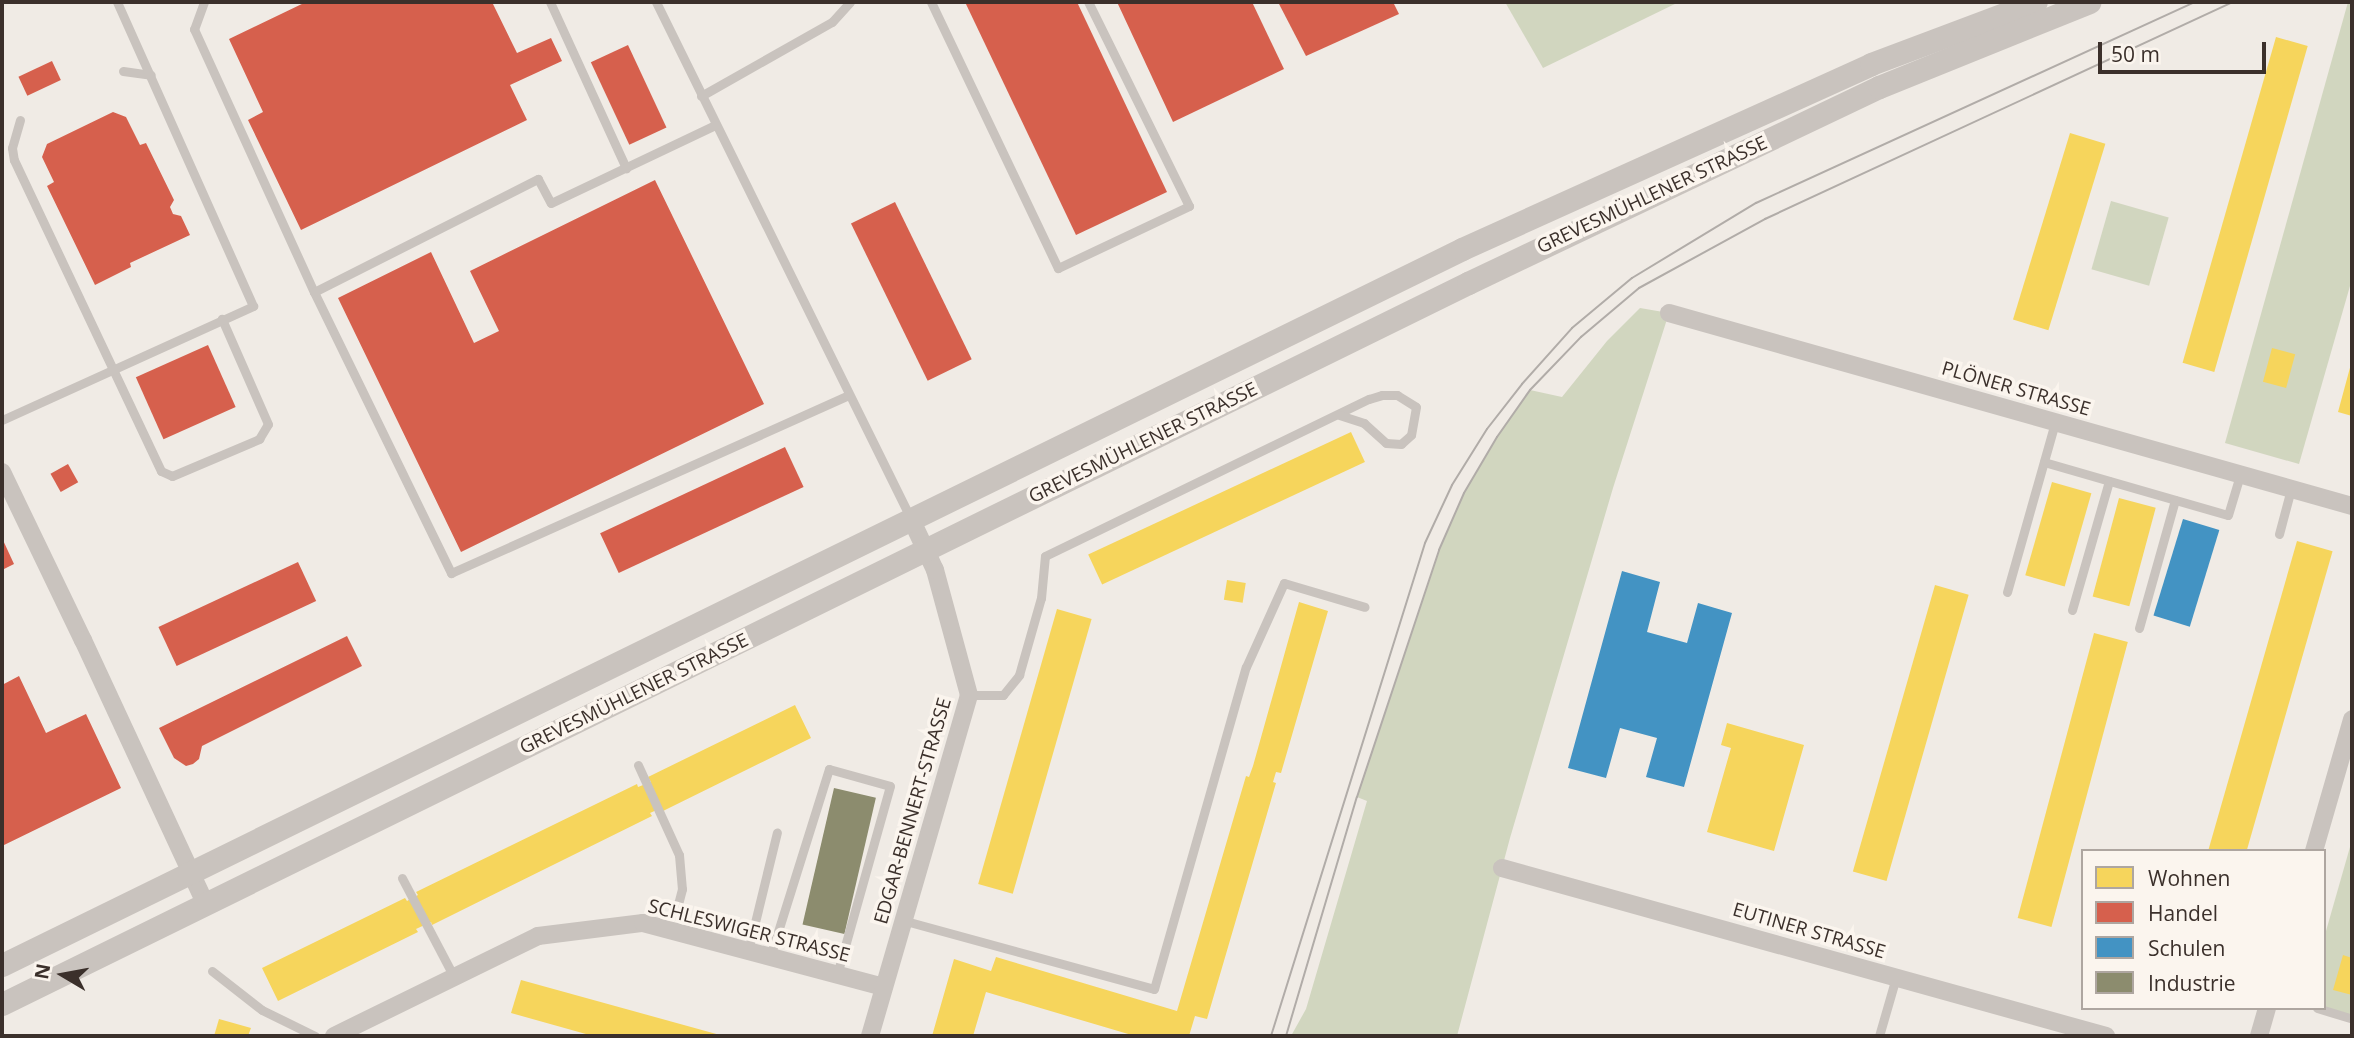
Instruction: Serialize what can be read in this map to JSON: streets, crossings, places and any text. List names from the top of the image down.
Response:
{
  "streets": {
    "street": [
      "GREVESMÜHLENER STRASSE",
      "PLÖNER STRASSE",
      "EDGAR-BENNERT-STRASSE",
      "SCHLESWIGER STRASSE",
      "EUTINER STRASSE"
    ]
  },
  "crossings": [
    ["GREVESMÜHLENER STRASSE", "EDGAR-BENNERT-STRASSE"],
    ["EDGAR-BENNERT-STRASSE", "SCHLESWIGER STRASSE"]
  ],
  "legend": [
    "Wohnen",
    "Handel",
    "Schulen",
    "Industrie"
  ],
  "scale_bar": "50 m",
  "north": "left"
}
